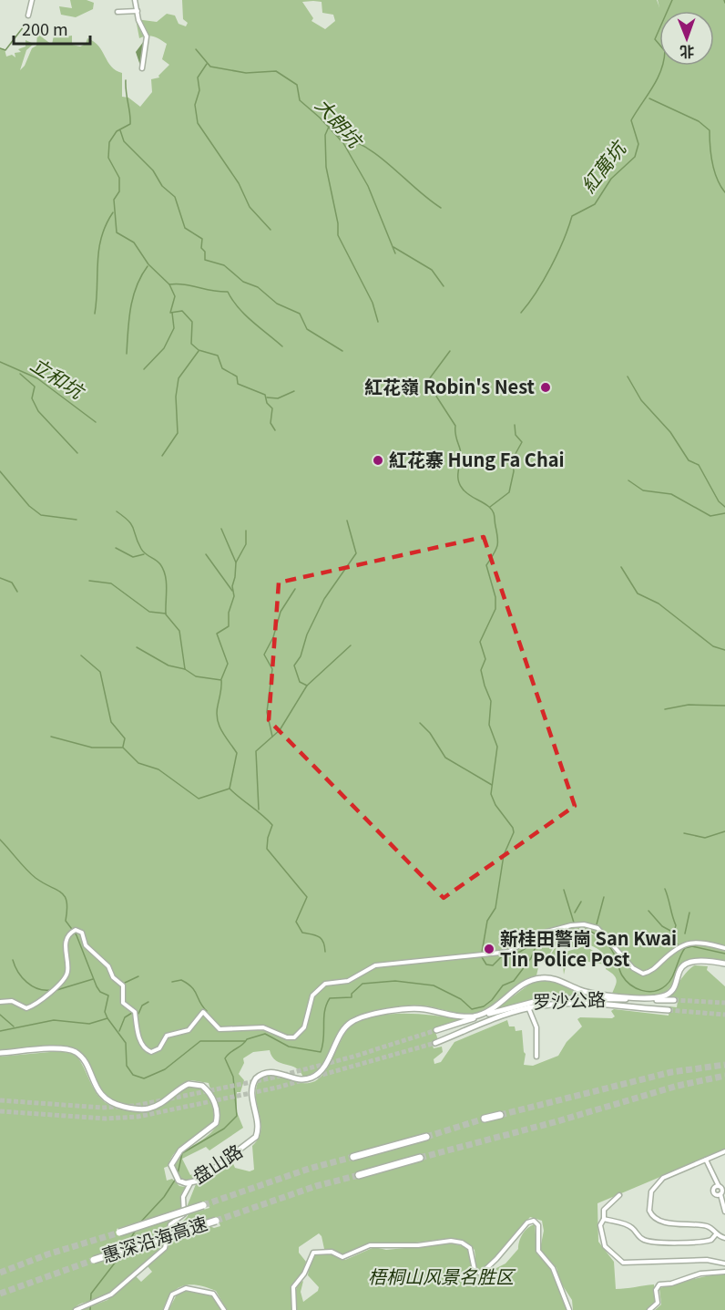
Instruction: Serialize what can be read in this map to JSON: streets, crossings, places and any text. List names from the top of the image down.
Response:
{
  "streets": {
    "highway": ["惠深沿海高速"],
    "main road": ["罗沙公路", "盘山路"]
  },
  "water": ["大朗坑", "紅萬坑", "立和坑"],
  "parks": ["梧桐山风景名胜区"],
  "places": ["紅花嶺 Robin's Nest", "紅花寨 Hung Fa Chai", "新桂田警崗 San Kwai Tin Police Post"],
  "scale_bar": "200 m",
  "north": "bottom"
}
